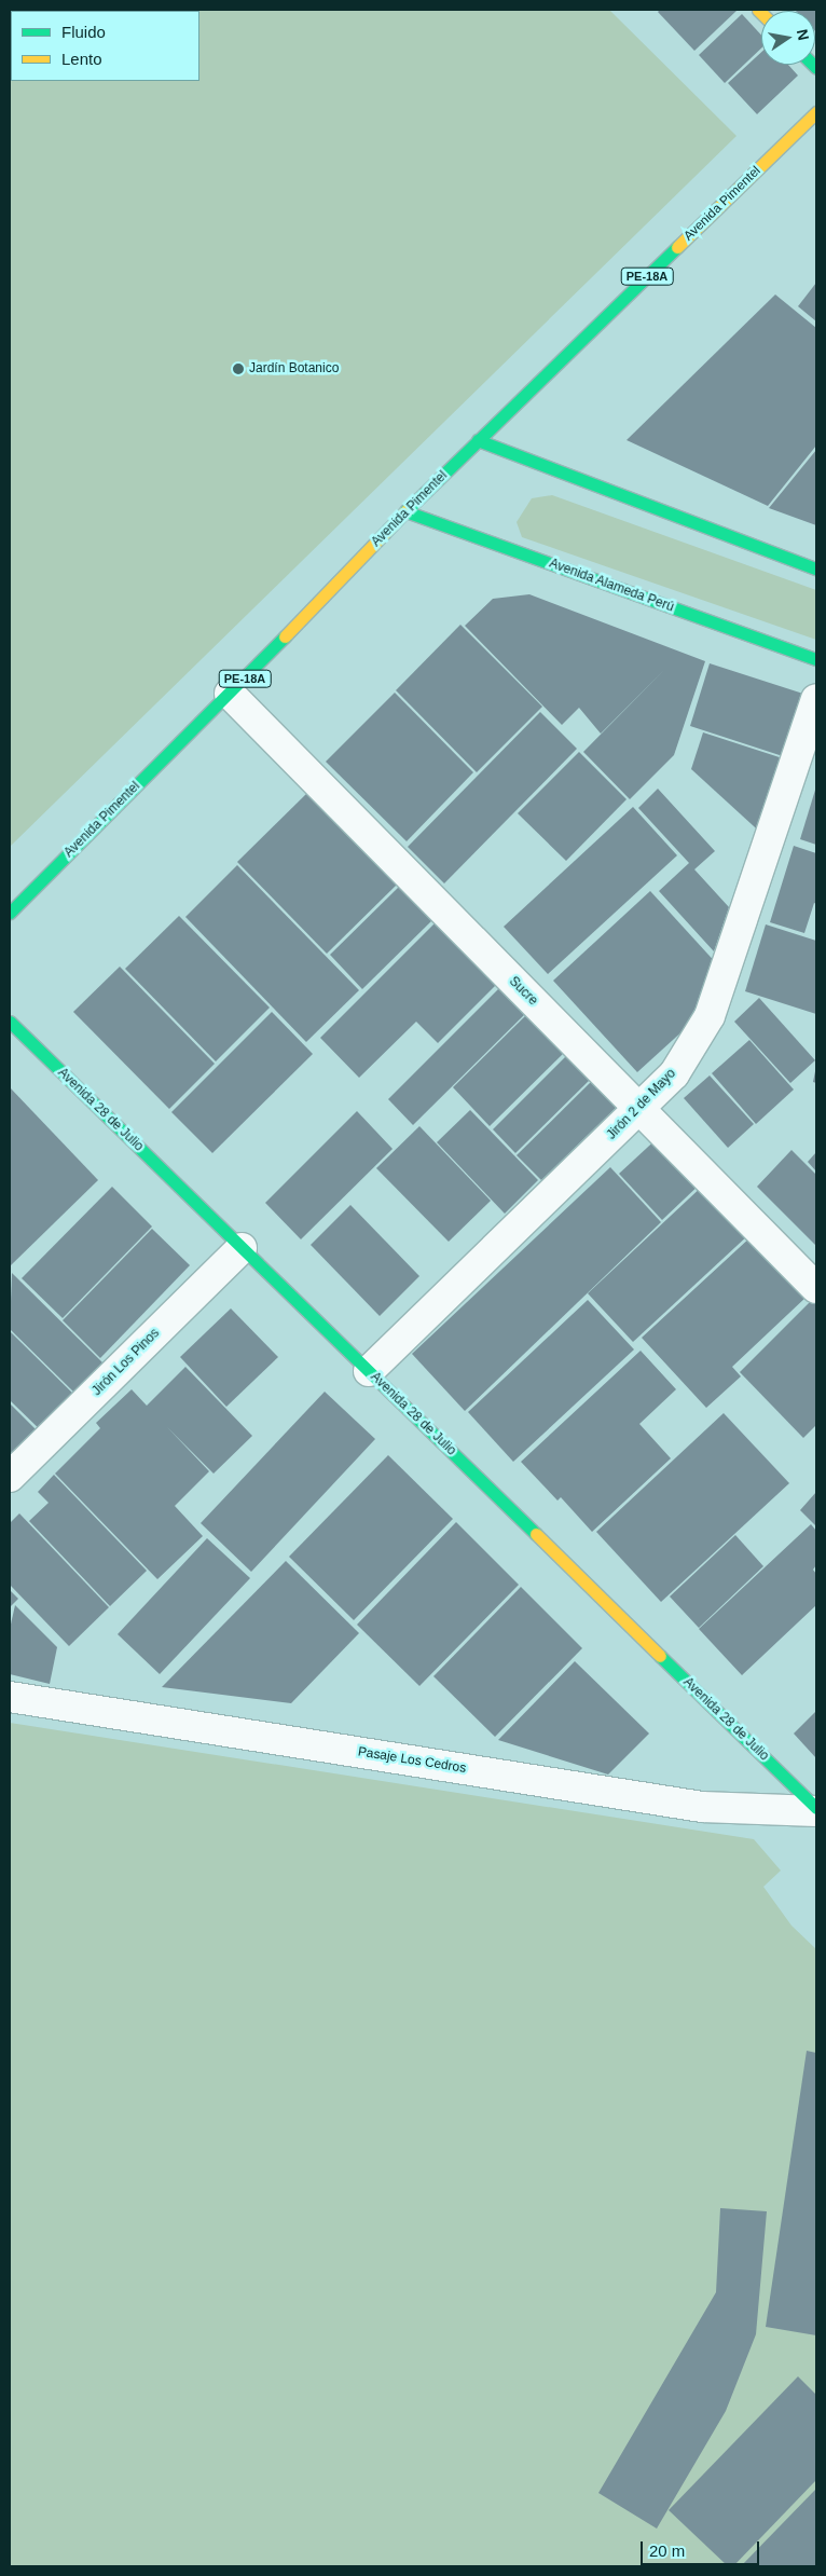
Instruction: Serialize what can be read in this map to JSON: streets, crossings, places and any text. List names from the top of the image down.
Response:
{
  "streets": {
    "main road": [
      "Avenida Pimentel",
      "PE-18A",
      "Avenida Alameda Perú",
      "Avenida 28 de Julio"
    ],
    "street": [
      "Sucre",
      "Jirón 2 de Mayo",
      "Jirón Los Pinos",
      "Pasaje Los Cedros"
    ]
  },
  "crossings": [
    ["Avenida Pimentel", "Avenida Alameda Perú"],
    ["Avenida Pimentel", "Sucre"],
    ["Sucre", "Jirón 2 de Mayo"],
    ["Jirón 2 de Mayo", "Avenida 28 de Julio"],
    ["Avenida 28 de Julio", "Jirón Los Pinos"],
    ["Avenida 28 de Julio", "Pasaje Los Cedros"]
  ],
  "places": ["Jardín Botanico"],
  "legend": ["Fluido", "Lento"],
  "scale_bar": "20 m",
  "north": "right"
}
